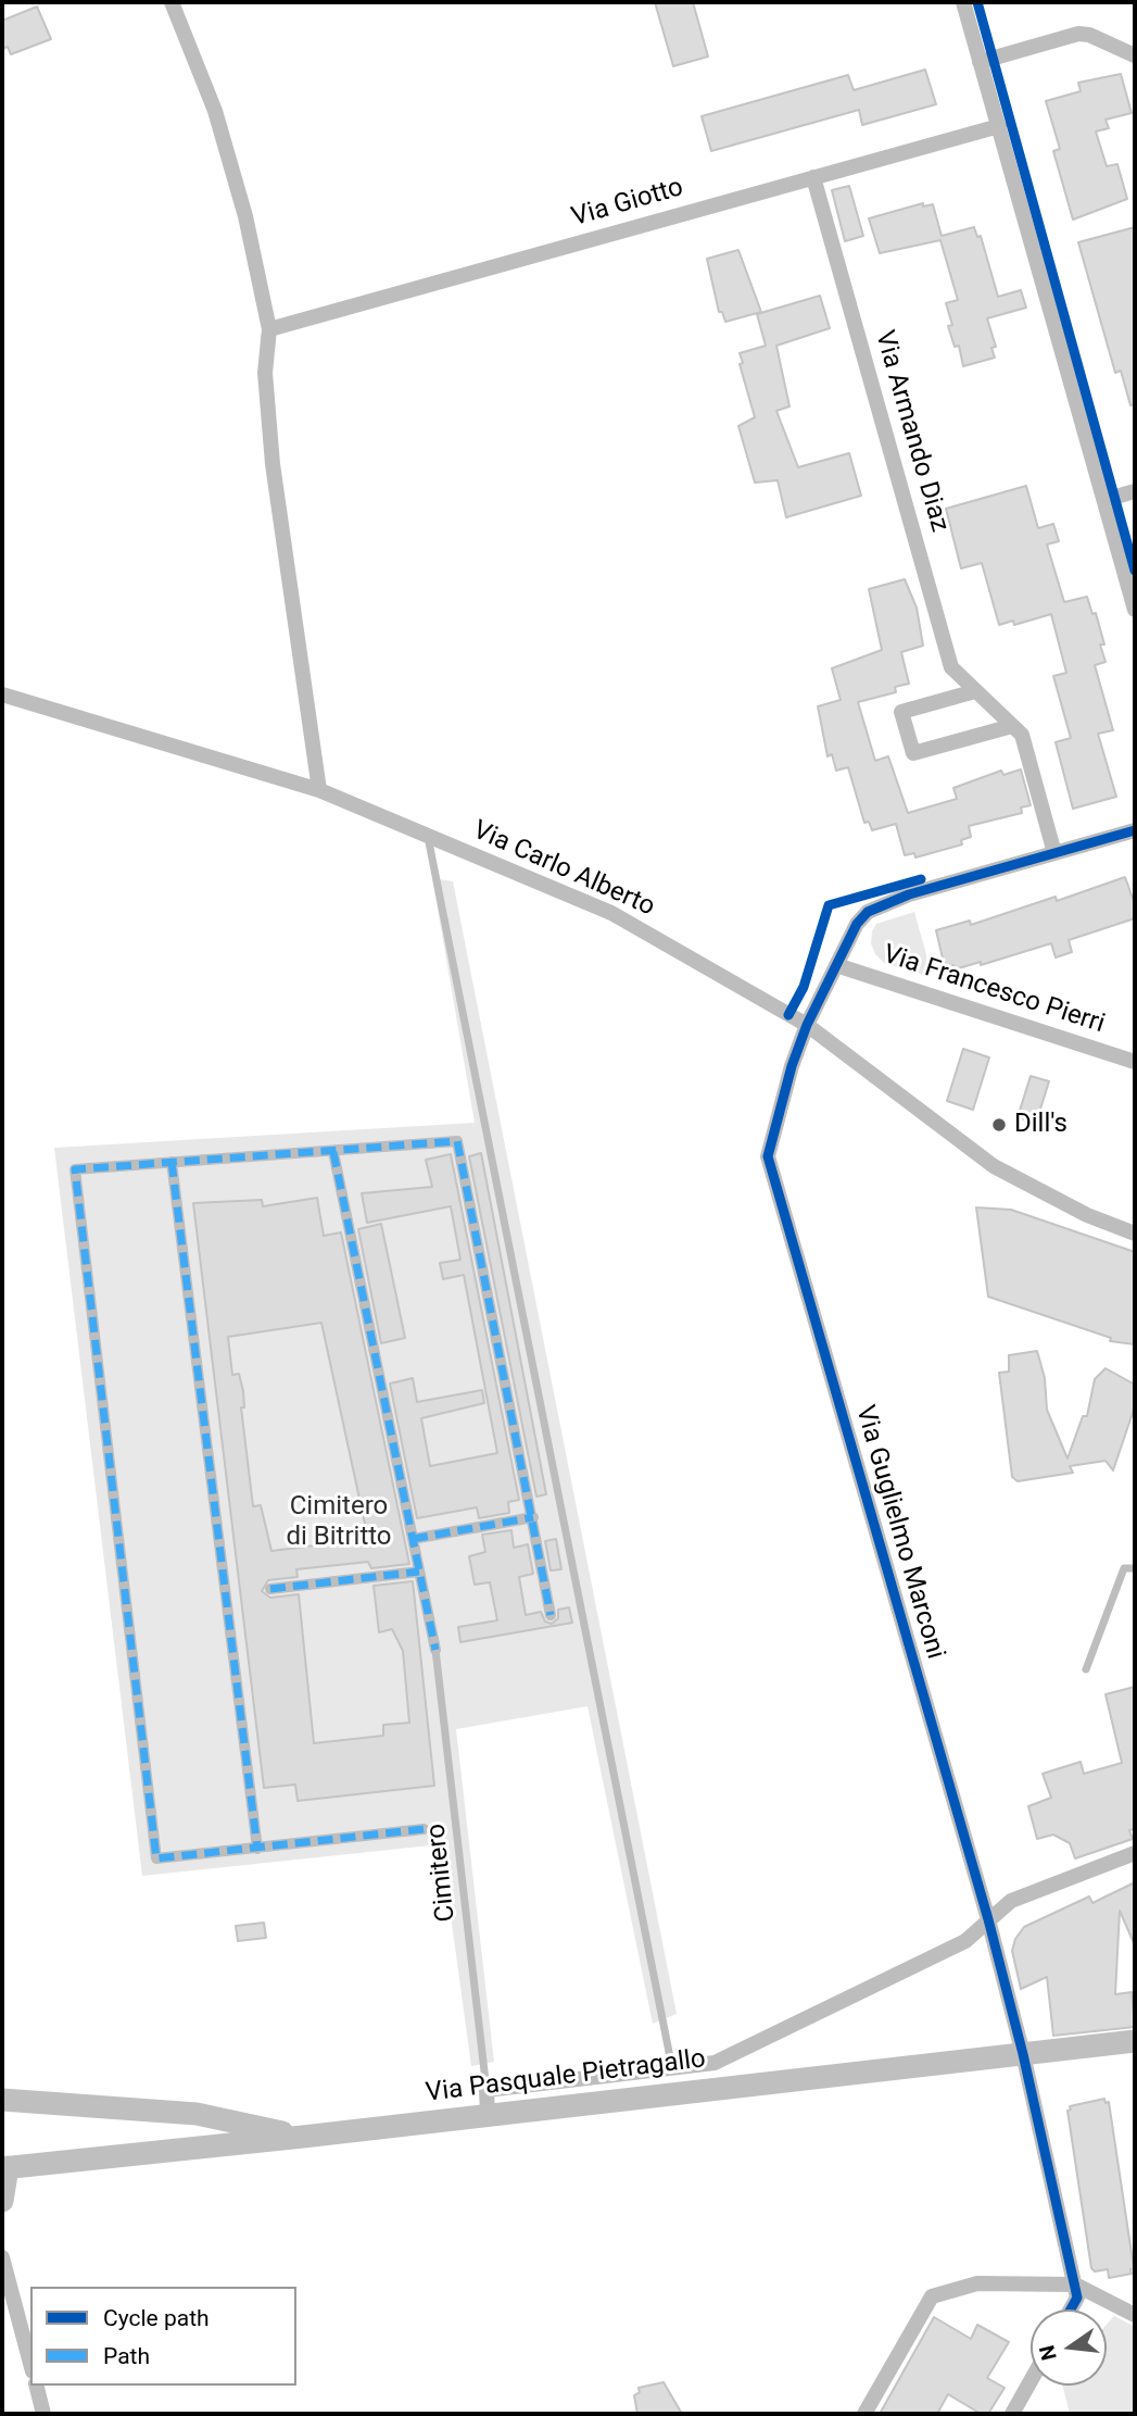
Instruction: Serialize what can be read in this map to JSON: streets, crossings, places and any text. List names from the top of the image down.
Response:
{
  "streets": {
    "main road": ["Via Pasquale Pietragallo"],
    "street": [
      "Via Giotto",
      "Via Armando Diaz",
      "Via Carlo Alberto",
      "Via Francesco Pierri",
      "Via Guglielmo Marconi"
    ],
    "lane": ["Cimitero"]
  },
  "crossings": [
    ["Via Giotto", "Via Armando Diaz"],
    ["Via Armando Diaz", "Via Guglielmo Marconi"],
    ["Via Carlo Alberto", "Via Guglielmo Marconi"],
    ["Via Francesco Pierri", "Via Guglielmo Marconi"],
    ["Via Guglielmo Marconi", "Via Pasquale Pietragallo"]
  ],
  "parks": ["Cimitero di Bitritto"],
  "places": ["Dill's"],
  "legend": ["Cycle path", "Path"],
  "north": "left"
}
